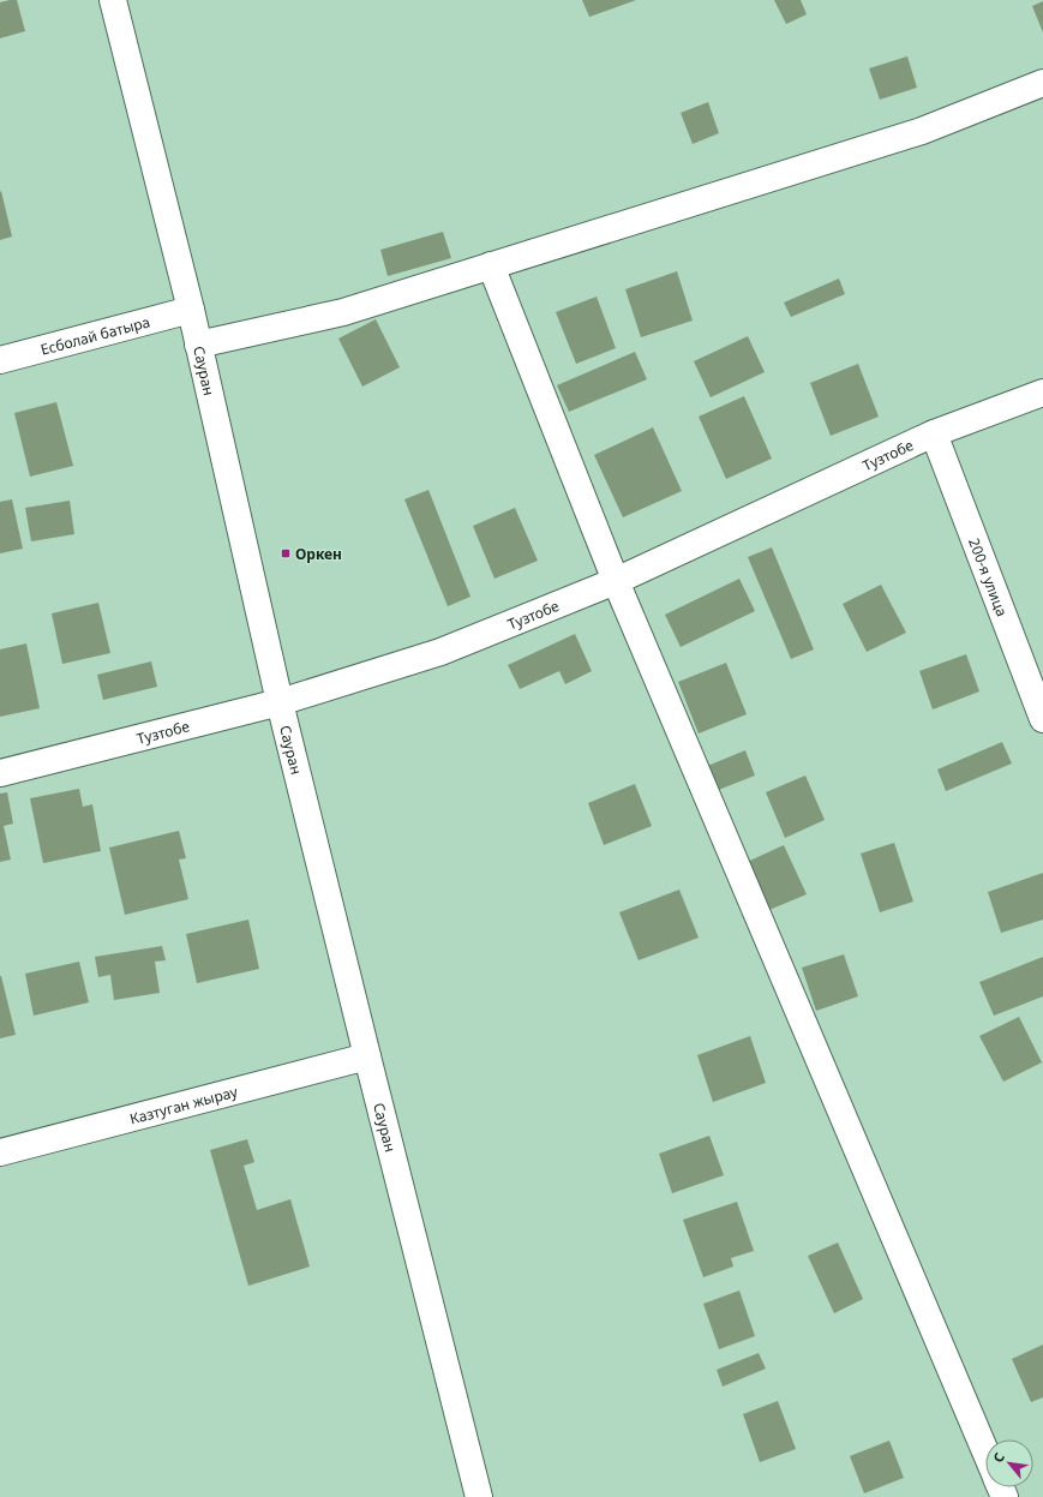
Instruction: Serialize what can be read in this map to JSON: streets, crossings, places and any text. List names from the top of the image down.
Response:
{
  "streets": {
    "street": [
      "Есболай батыра",
      "Сауран",
      "Тузтобе",
      "200-я улица",
      "Казтуган жырау"
    ]
  },
  "crossings": [
    ["Есболай батыра", "Сауран"],
    ["Сауран", "Тузтобе"],
    ["Сауран", "Казтуган жырау"],
    ["Тузтобе", "200-я улица"]
  ],
  "places": {
    "transit": ["Оркен"]
  },
  "north": "top left"
}
